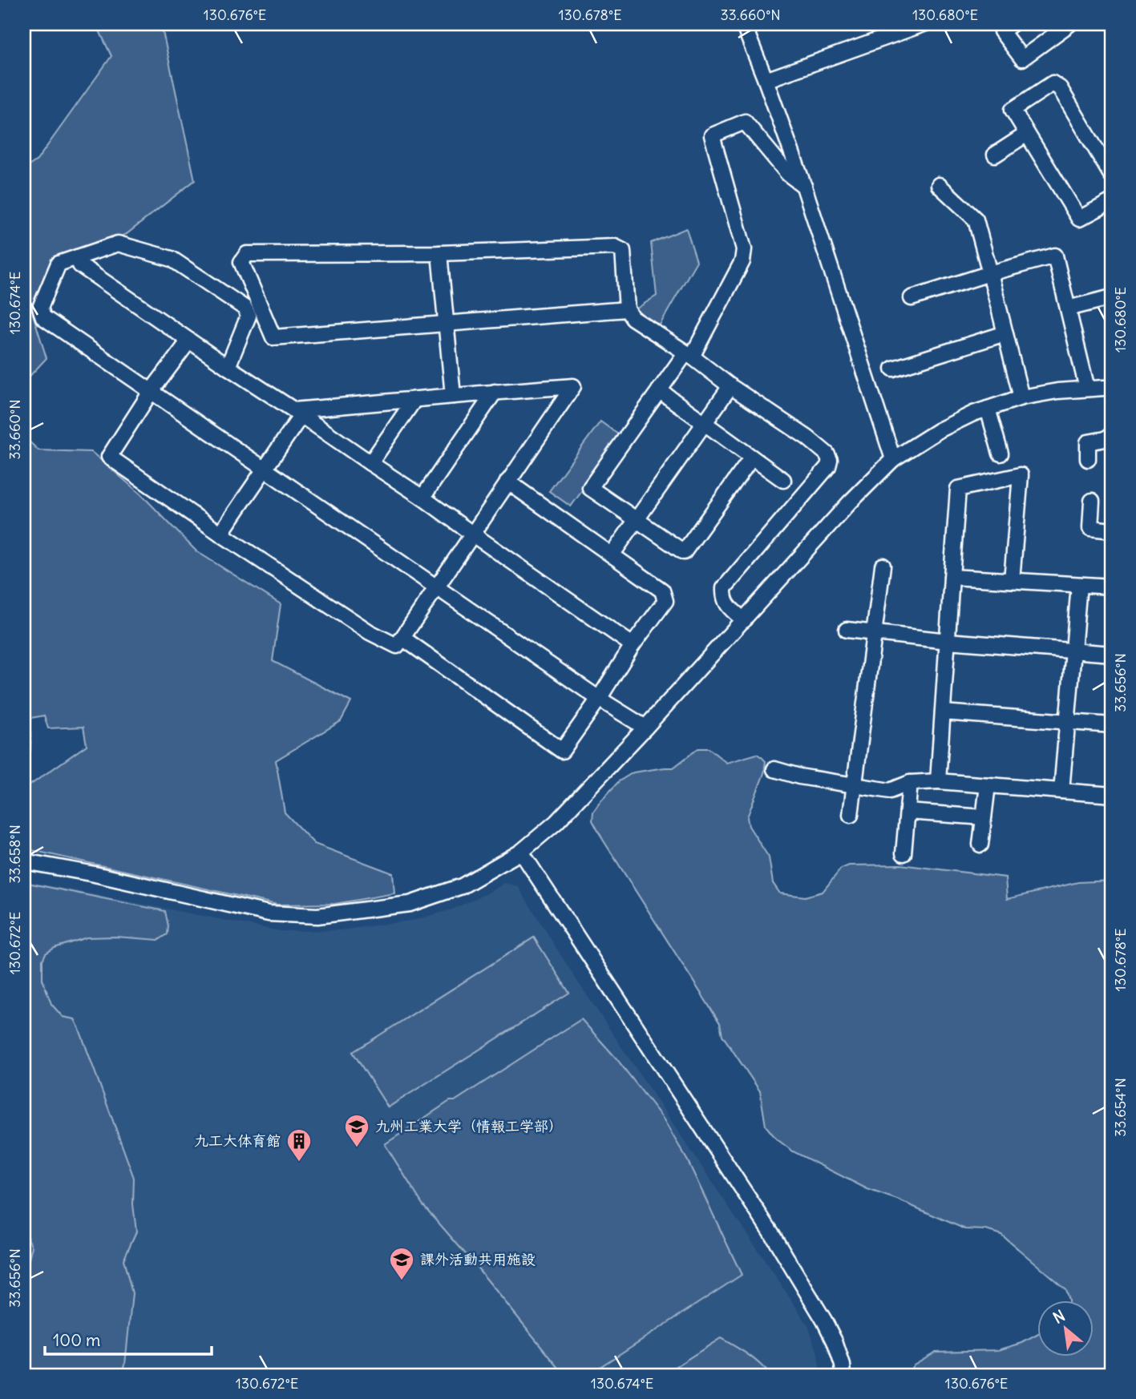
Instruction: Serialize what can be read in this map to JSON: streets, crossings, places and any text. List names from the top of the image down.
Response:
{
  "places": {
    "school or university": ["九州工業大学（情報工学部）", "課外活動共用施設"],
    "building": ["九工大体育館"]
  },
  "scale_bar": "100 m",
  "north": "top left",
  "coordinates": [
    "130.676°E",
    "130.678°E",
    "33.660°N",
    "130.680°E",
    "130.674°E",
    "33.656°N",
    "33.658°N",
    "130.672°E",
    "33.654°N"
  ]
}
